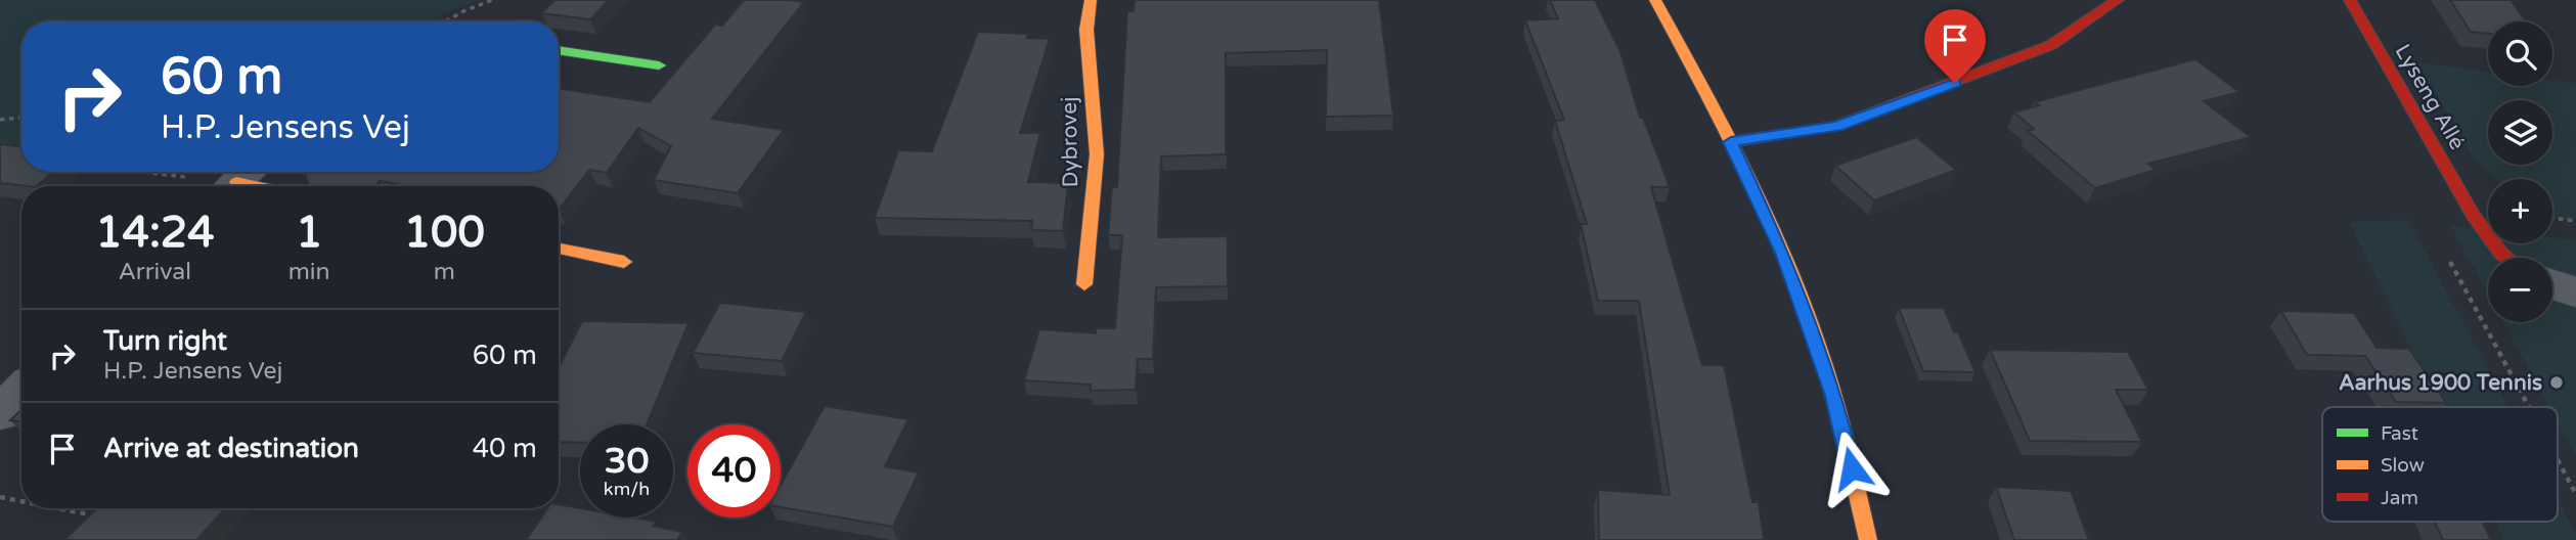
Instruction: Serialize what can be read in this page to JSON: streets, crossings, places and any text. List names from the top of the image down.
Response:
{
  "streets": {
    "street": ["Lyseng Allé", "Dybrovej"]
  },
  "places": ["Aarhus 1900 Tennis"],
  "legend": ["Fast", "Slow", "Jam"],
  "page": {
    "map_buttons": ["+", "−"],
    "turn": ["60 m", "H.P. Jensens Vej"],
    "eta": [
      "14:24",
      "Arrival",
      "1",
      "min",
      "100",
      "m"
    ],
    "list": [
      {
        "name": "Turn right",
        "note": "H.P. Jensens Vej",
        "value": "60 m"
      },
      {
        "name": "Arrive at destination",
        "value": "40 m"
      }
    ],
    "speed": "30 km/h",
    "limit": "40"
  }
}
